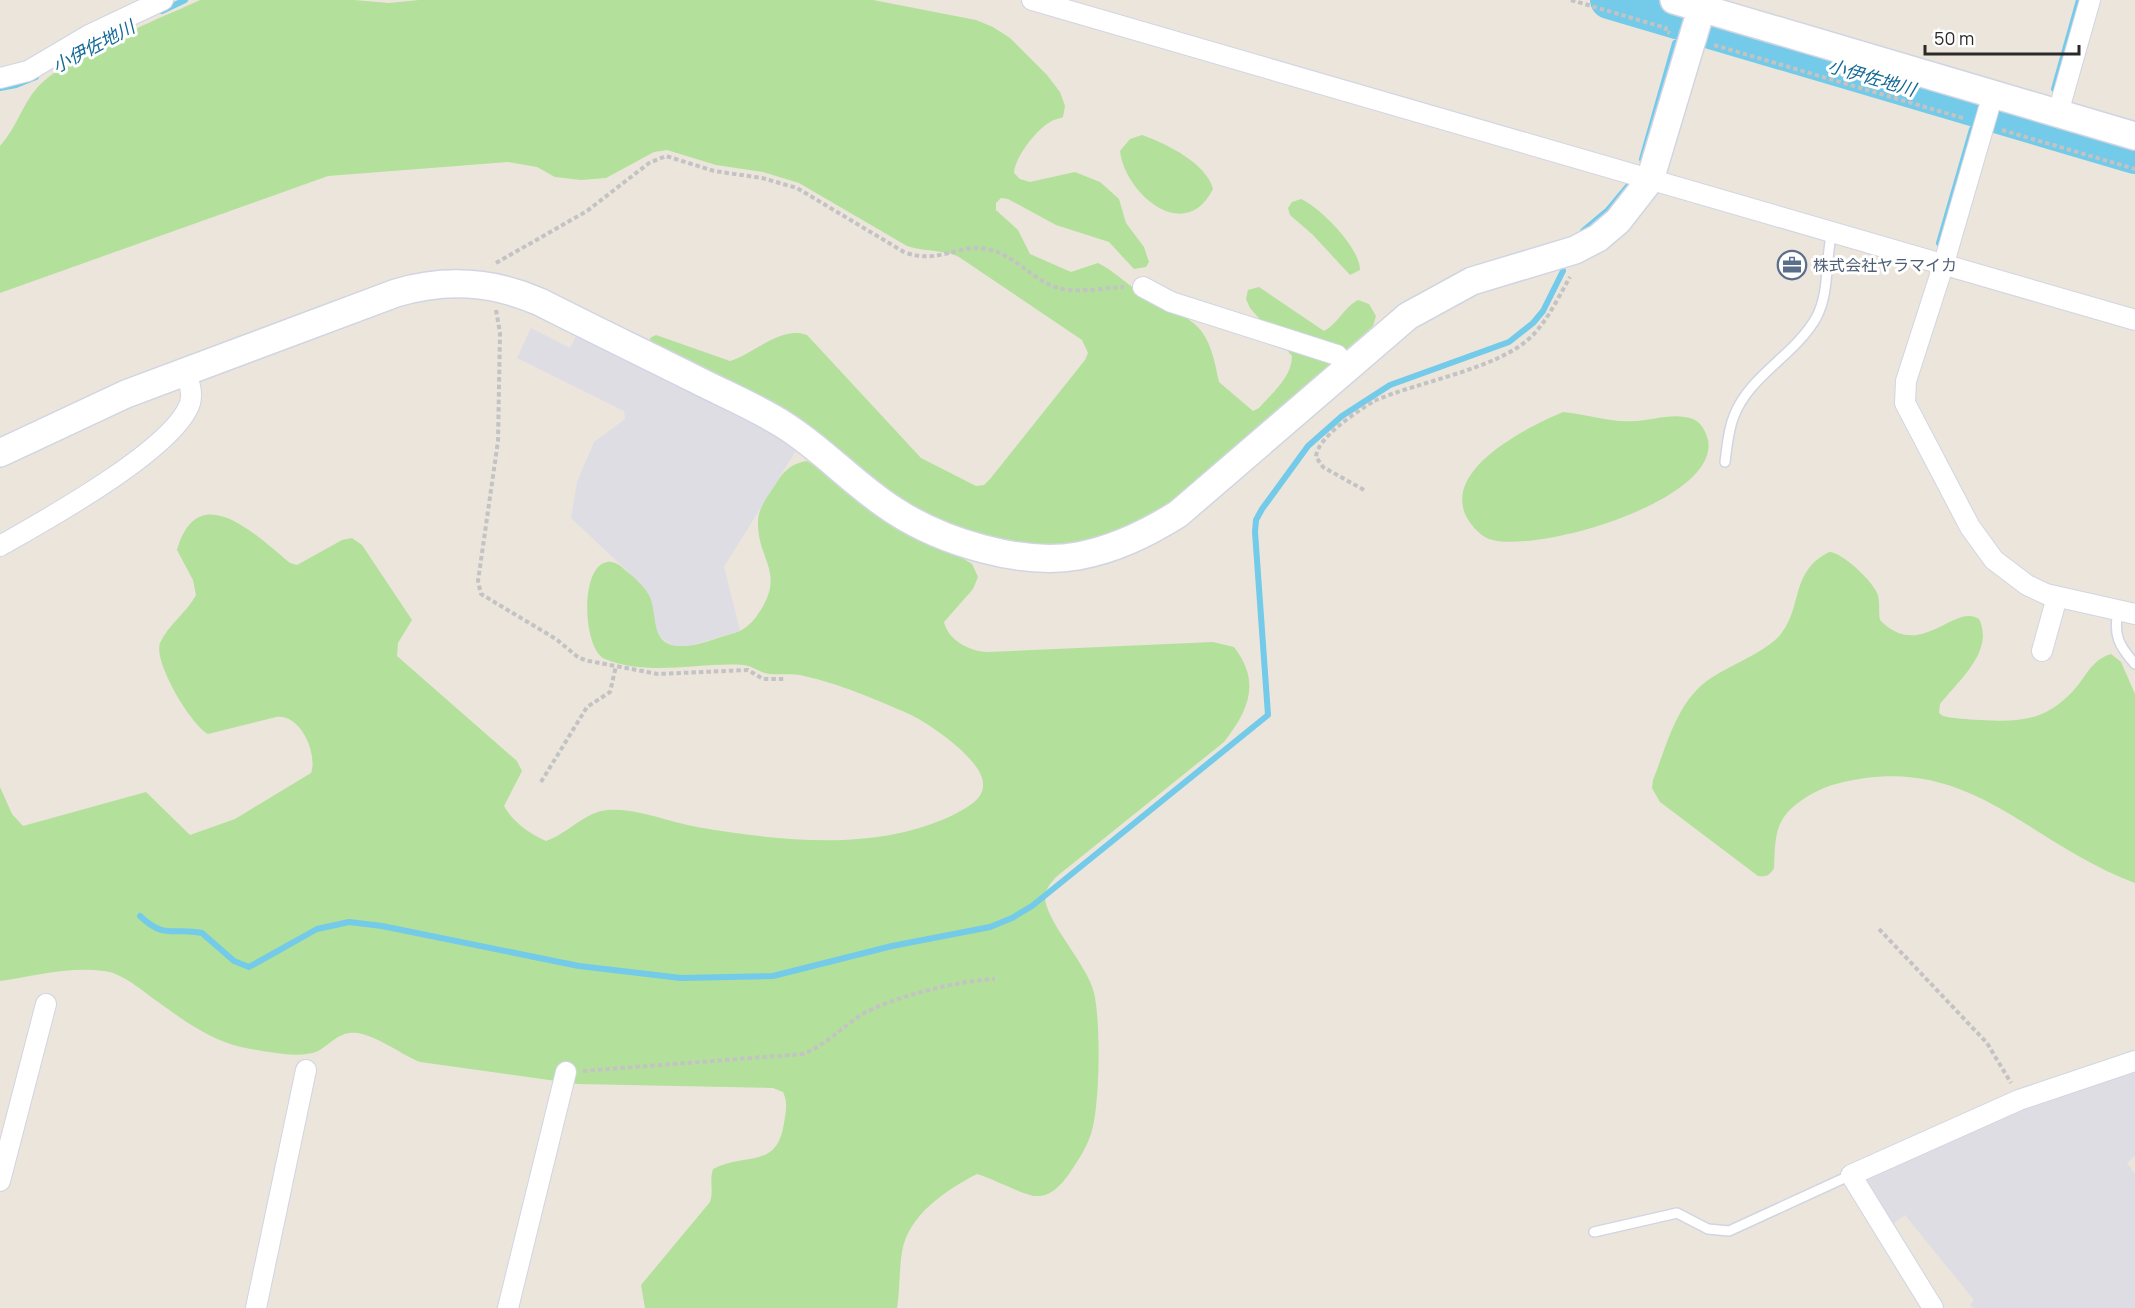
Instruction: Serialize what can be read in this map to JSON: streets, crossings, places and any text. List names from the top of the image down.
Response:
{
  "water": ["小伊佐地川"],
  "places": {
    "office": ["株式会社ヤラマイカ"]
  },
  "scale_bar": "50 m"
}
